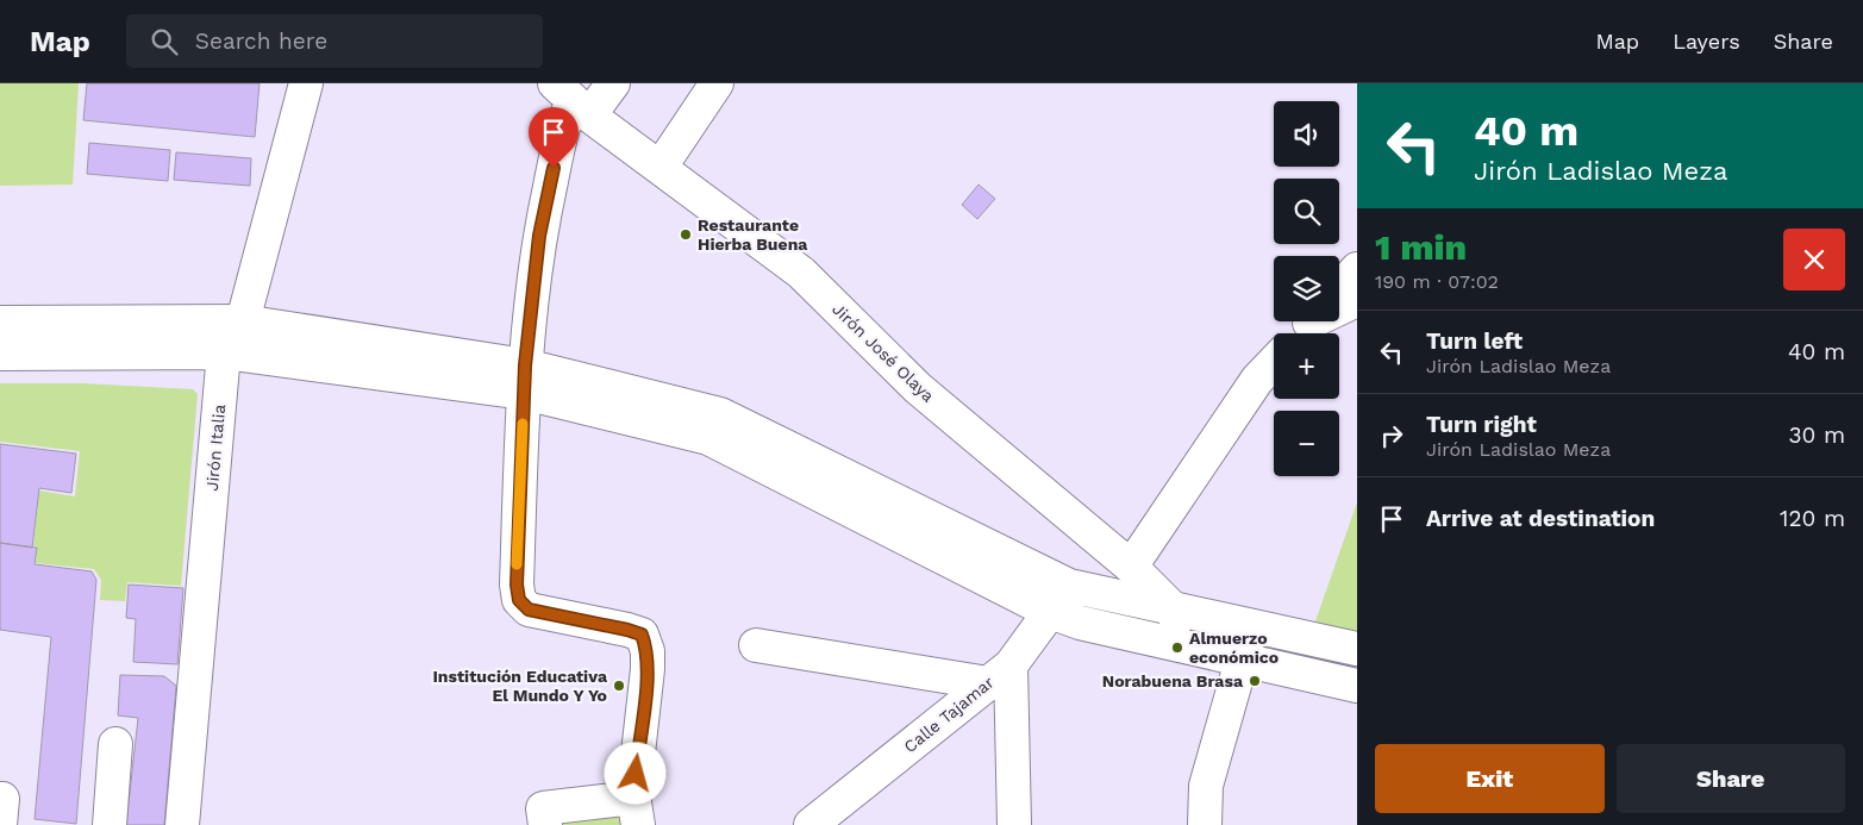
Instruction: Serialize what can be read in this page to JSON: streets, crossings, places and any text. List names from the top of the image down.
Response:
{
  "streets": {
    "street": ["Jirón José Olaya", "Jirón Italia", "Calle Tajamar"]
  },
  "places": [
    "Restaurante Hierba Buena",
    "Almuerzo económico",
    "Norabuena Brasa",
    "Institución Educativa El Mundo Y Yo"
  ],
  "page": {
    "header": "Map",
    "search": "Search here",
    "nav": ["Map", "Layers", "Share"],
    "turn": ["40 m", "Jirón Ladislao Meza"],
    "map_buttons": ["+", "−"],
    "heading": ["1 min", "190 m · 07:02"],
    "list": [
      {
        "name": "Turn left",
        "note": "Jirón Ladislao Meza",
        "value": "40 m"
      },
      {
        "name": "Turn right",
        "note": "Jirón Ladislao Meza",
        "value": "30 m"
      },
      {
        "name": "Arrive at destination",
        "value": "120 m"
      }
    ],
    "buttons": ["Exit", "Share"]
  }
}
